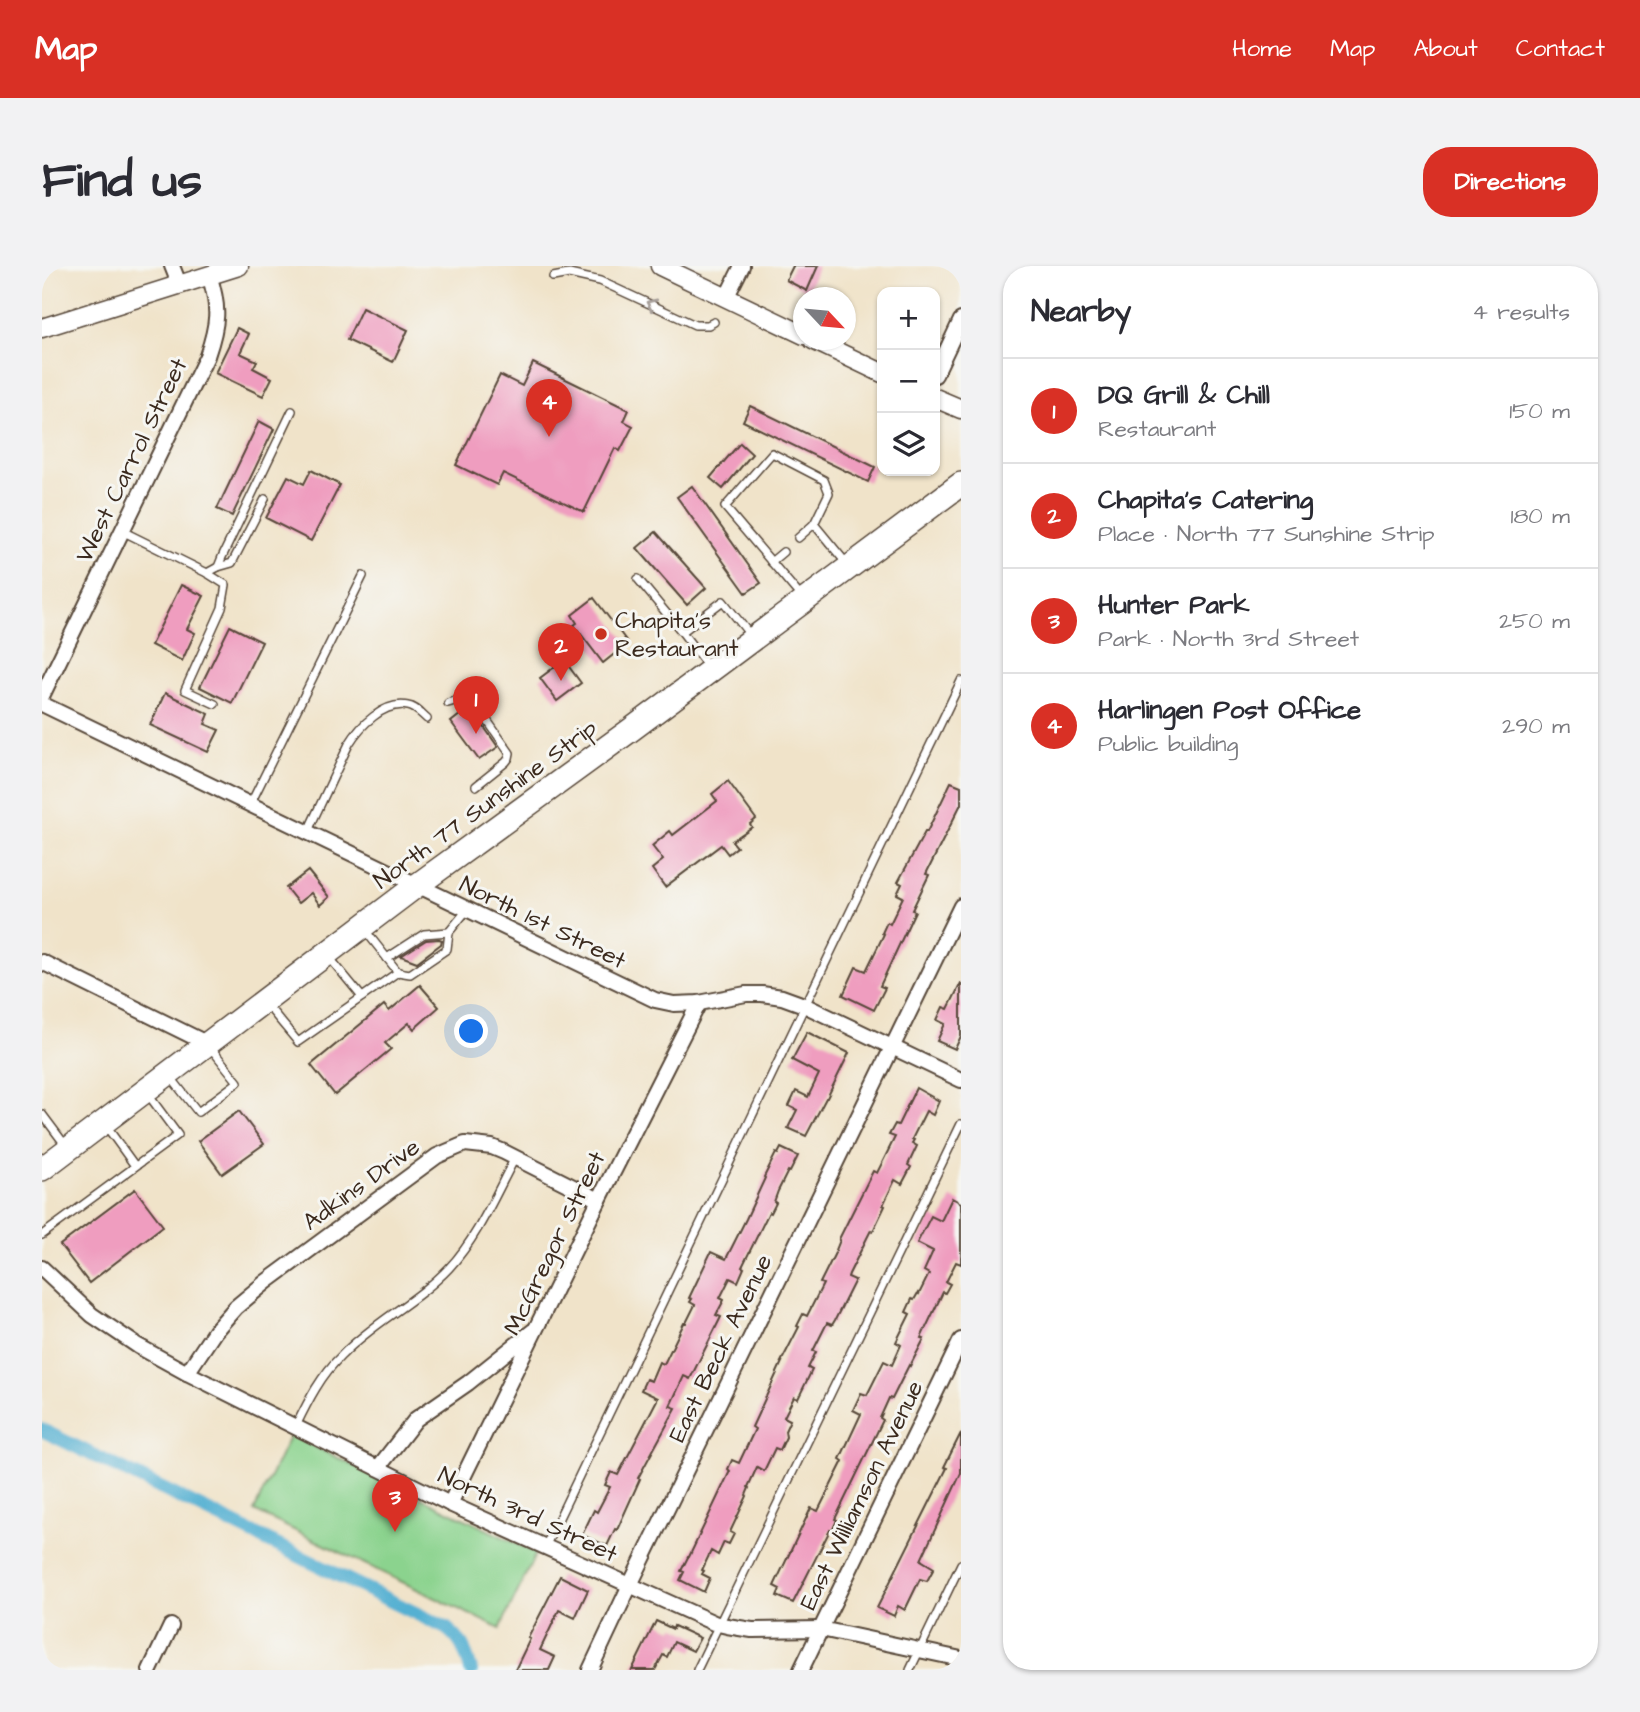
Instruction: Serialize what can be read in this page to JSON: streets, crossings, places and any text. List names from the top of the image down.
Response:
{
  "streets": {
    "main road": ["North 77 Sunshine Strip"],
    "street": [
      "West Carrol Street",
      "North 1st Street",
      "Adkins Drive",
      "McGregor Street",
      "East Beck Avenue",
      "East Williamson Avenue",
      "North 3rd Street"
    ]
  },
  "crossings": [
    ["North 77 Sunshine Strip", "North 1st Street"],
    ["North 1st Street", "McGregor Street"],
    ["North 1st Street", "East Beck Avenue"],
    ["Adkins Drive", "McGregor Street"],
    ["Adkins Drive", "North 3rd Street"],
    ["McGregor Street", "North 3rd Street"],
    ["East Beck Avenue", "North 3rd Street"],
    ["East Williamson Avenue", "North 3rd Street"]
  ],
  "places": ["Chapita's Restaurant"],
  "north": "bottom right",
  "page": {
    "header": "Map",
    "nav": [
      "Home",
      "Map",
      "About",
      "Contact"
    ],
    "buttons": "Directions",
    "title": "Find us",
    "heading": ["Nearby", "4 results"],
    "map_buttons": ["+", "−"],
    "list": [
      {
        "mark": "1",
        "name": "DQ Grill & Chill",
        "note": "Restaurant",
        "value": "150 m"
      },
      {
        "mark": "2",
        "name": "Chapita's Catering",
        "note": "Place · North 77 Sunshine Strip",
        "value": "180 m"
      },
      {
        "mark": "3",
        "name": "Hunter Park",
        "note": "Park · North 3rd Street",
        "value": "250 m"
      },
      {
        "mark": "4",
        "name": "Harlingen Post Office",
        "note": "Public building",
        "value": "290 m"
      }
    ],
    "pins": [
      "4",
      "2",
      "1",
      "3"
    ]
  }
}
